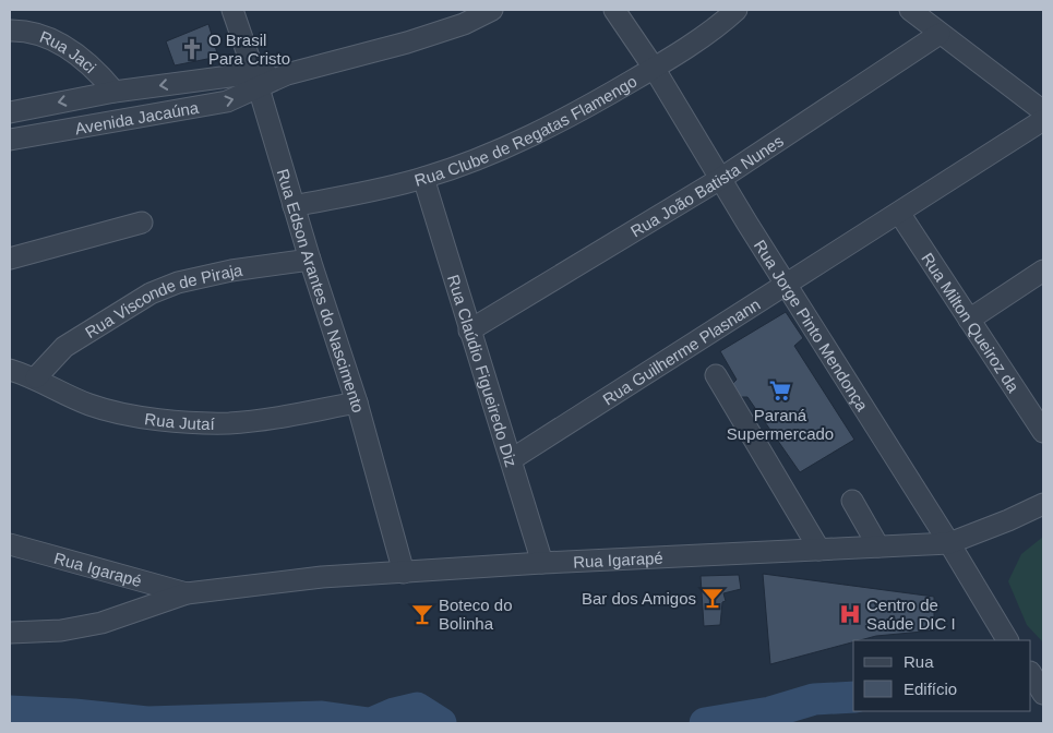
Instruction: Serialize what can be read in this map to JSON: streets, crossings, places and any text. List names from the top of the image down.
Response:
{
  "streets": {
    "street": [
      "Rua Jaci",
      "Avenida Jacaúna",
      "Rua Clube de Regatas Flamengo",
      "Rua João Batista Nunes",
      "Rua Edson Arantes do Nascimento",
      "Rua Visconde de Piraja",
      "Rua Milton Queiroz da",
      "Rua Jorge Pinto Mendonça",
      "Rua Guilherme Plasnann",
      "Rua Claúdio Figueiredo Diz",
      "Rua Jutaí",
      "Rua Igarapé"
    ]
  },
  "crossings": [
    ["Rua Jaci", "Avenida Jacaúna"],
    ["Avenida Jacaúna", "Rua Edson Arantes do Nascimento"],
    ["Rua Clube de Regatas Flamengo", "Rua Edson Arantes do Nascimento"],
    ["Rua Clube de Regatas Flamengo", "Rua Jorge Pinto Mendonça"],
    ["Rua Clube de Regatas Flamengo", "Rua Claúdio Figueiredo Diz"],
    ["Rua João Batista Nunes", "Rua Jorge Pinto Mendonça"],
    ["Rua João Batista Nunes", "Rua Claúdio Figueiredo Diz"],
    ["Rua Edson Arantes do Nascimento", "Rua Visconde de Piraja"],
    ["Rua Edson Arantes do Nascimento", "Rua Jutaí"],
    ["Rua Edson Arantes do Nascimento", "Rua Igarapé"],
    ["Rua Visconde de Piraja", "Rua Jutaí"],
    ["Rua Milton Queiroz da", "Rua Guilherme Plasnann"],
    ["Rua Jorge Pinto Mendonça", "Rua Guilherme Plasnann"],
    ["Rua Jorge Pinto Mendonça", "Rua Igarapé"],
    ["Rua Guilherme Plasnann", "Rua Claúdio Figueiredo Diz"],
    ["Rua Claúdio Figueiredo Diz", "Rua Igarapé"]
  ],
  "places": {
    "church": ["O Brasil Para Cristo"],
    "supermarket": ["Paraná Supermercado"],
    "bar": ["Bar dos Amigos", "Boteco do Bolinha"],
    "hospital": ["Centro de Saúde DIC I"]
  },
  "legend": ["Rua", "Edifício"]
}
